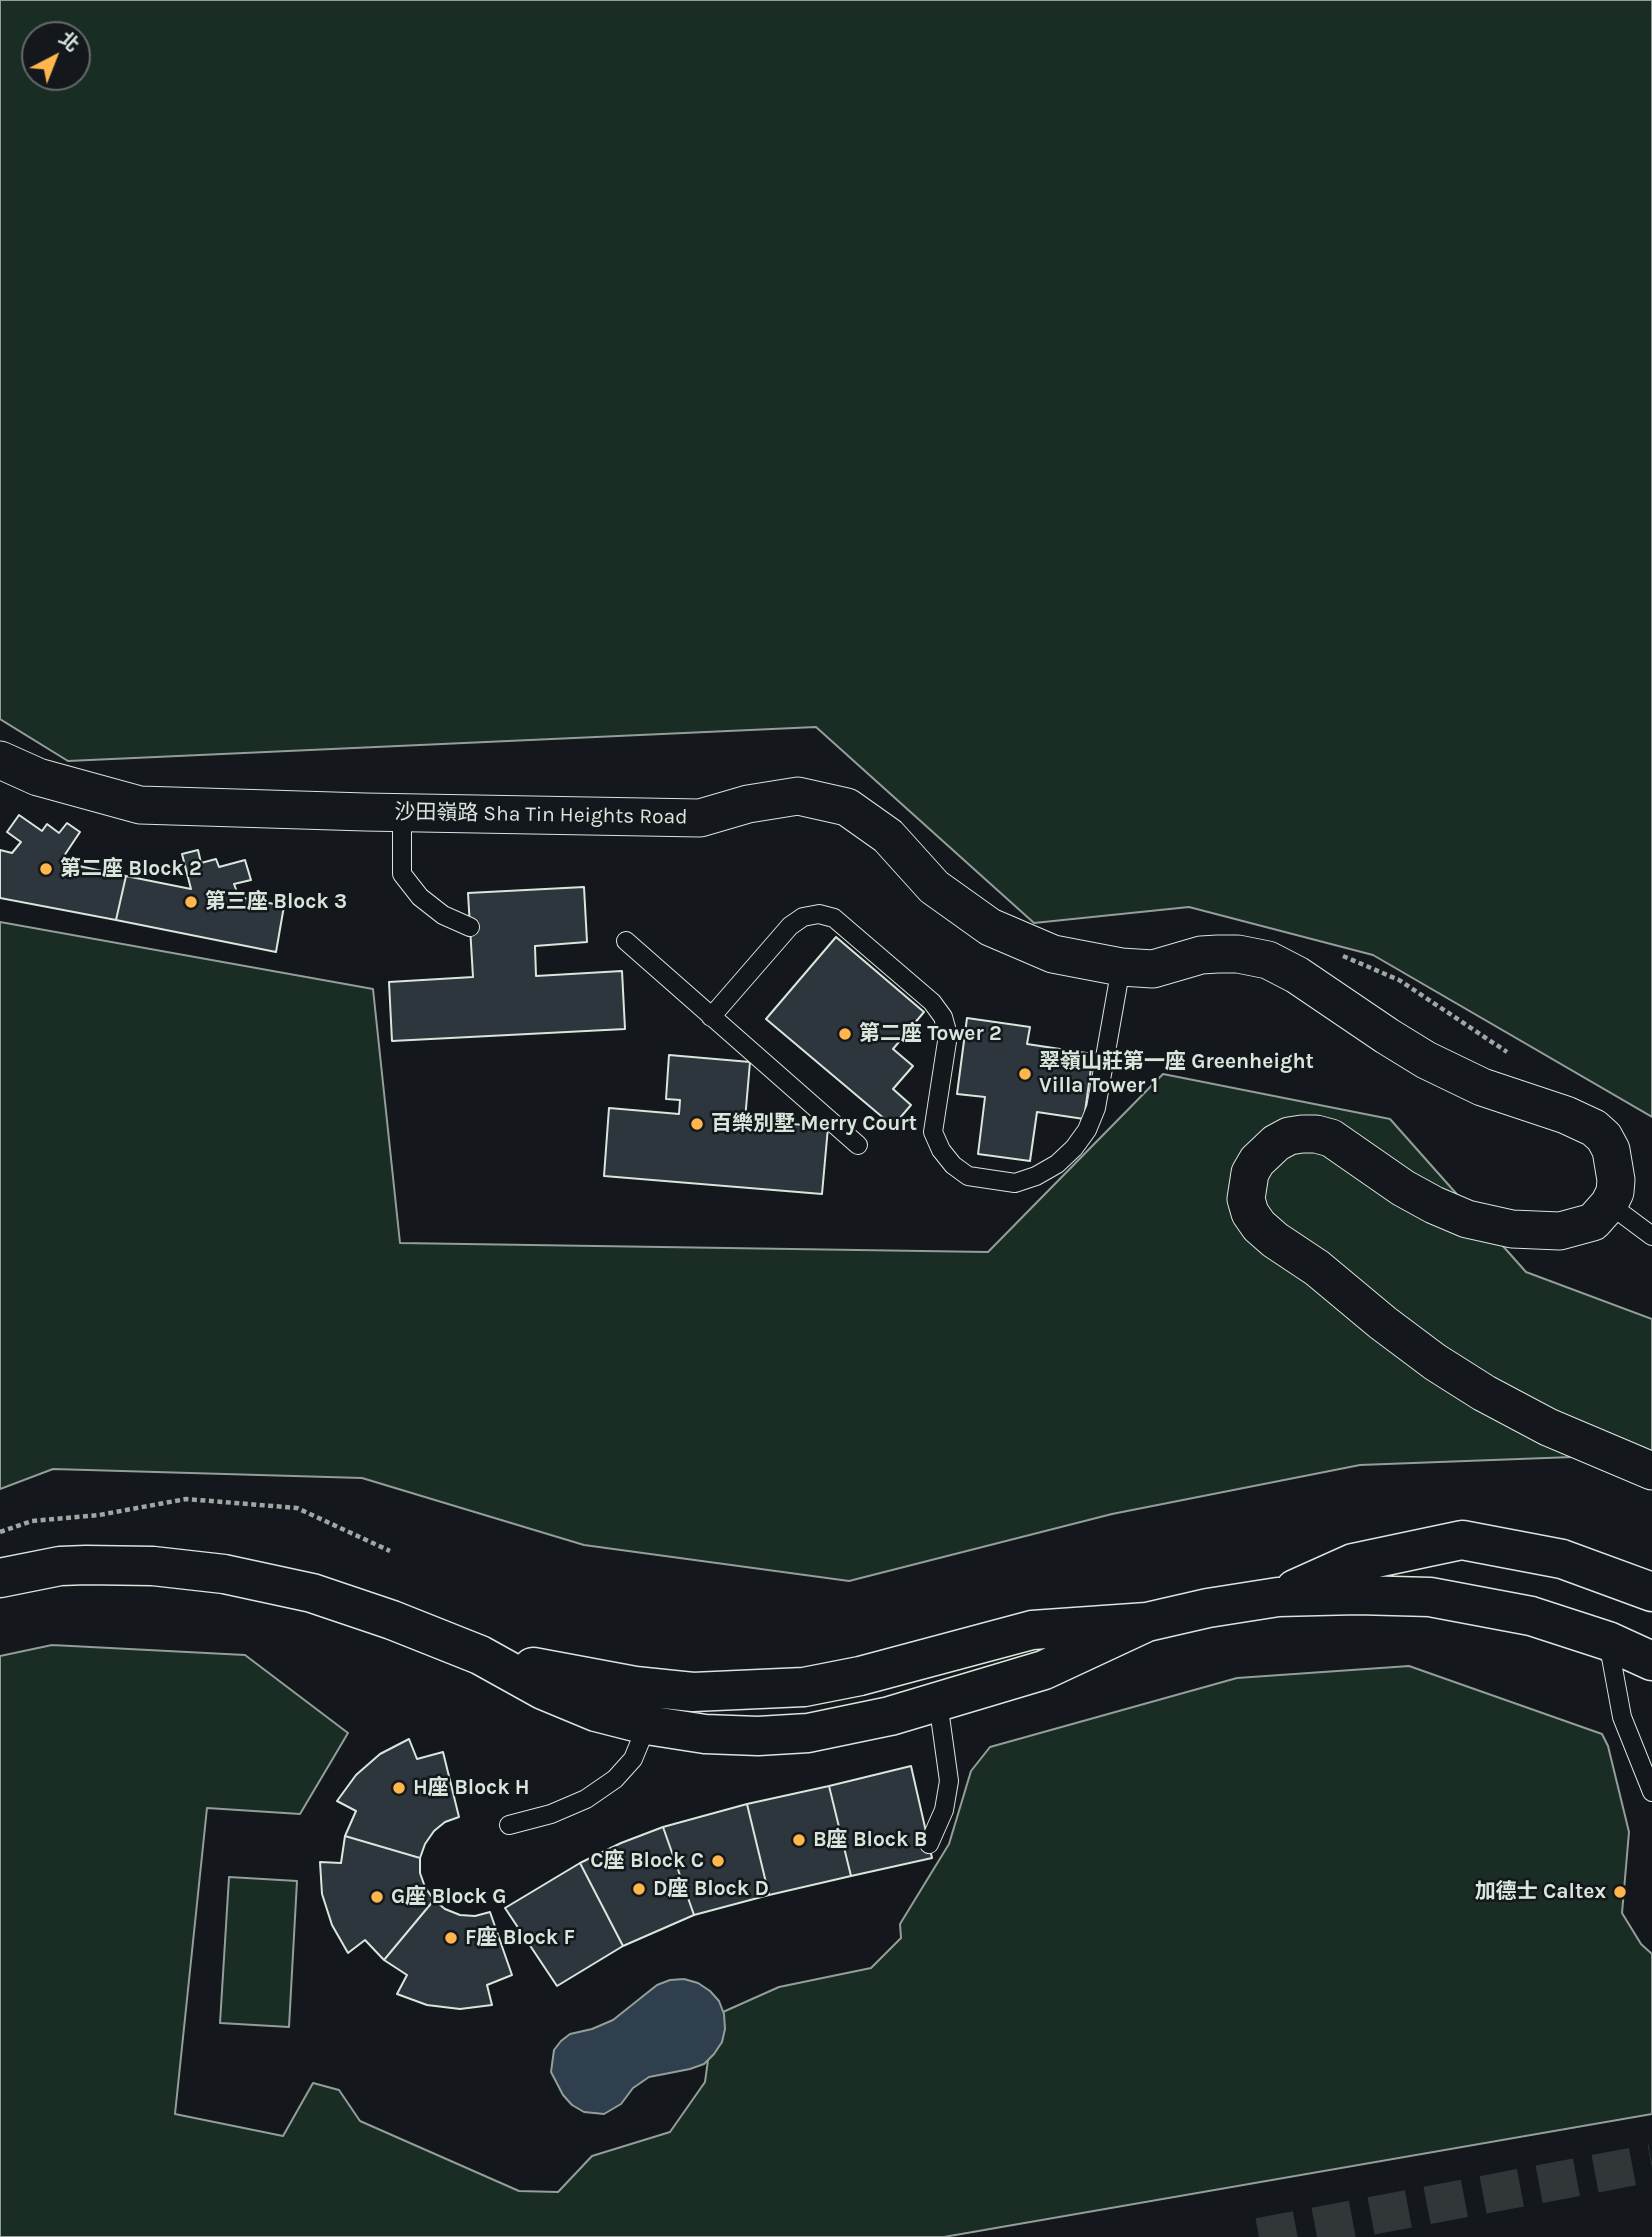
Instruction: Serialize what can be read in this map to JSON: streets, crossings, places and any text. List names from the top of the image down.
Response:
{
  "streets": {
    "street": ["沙田嶺路 Sha Tin Heights Road"]
  },
  "places": [
    "第二座 Block 2",
    "第三座 Block 3",
    "第二座 Tower 2",
    "翠嶺山莊第一座 Greenheight Villa Tower 1",
    "百樂別墅 Merry Court",
    "H座 Block H",
    "B座 Block B",
    "C座 Block C",
    "D座 Block D",
    "加德士 Caltex",
    "G座 Block G",
    "F座 Block F"
  ],
  "north": "top right"
}
